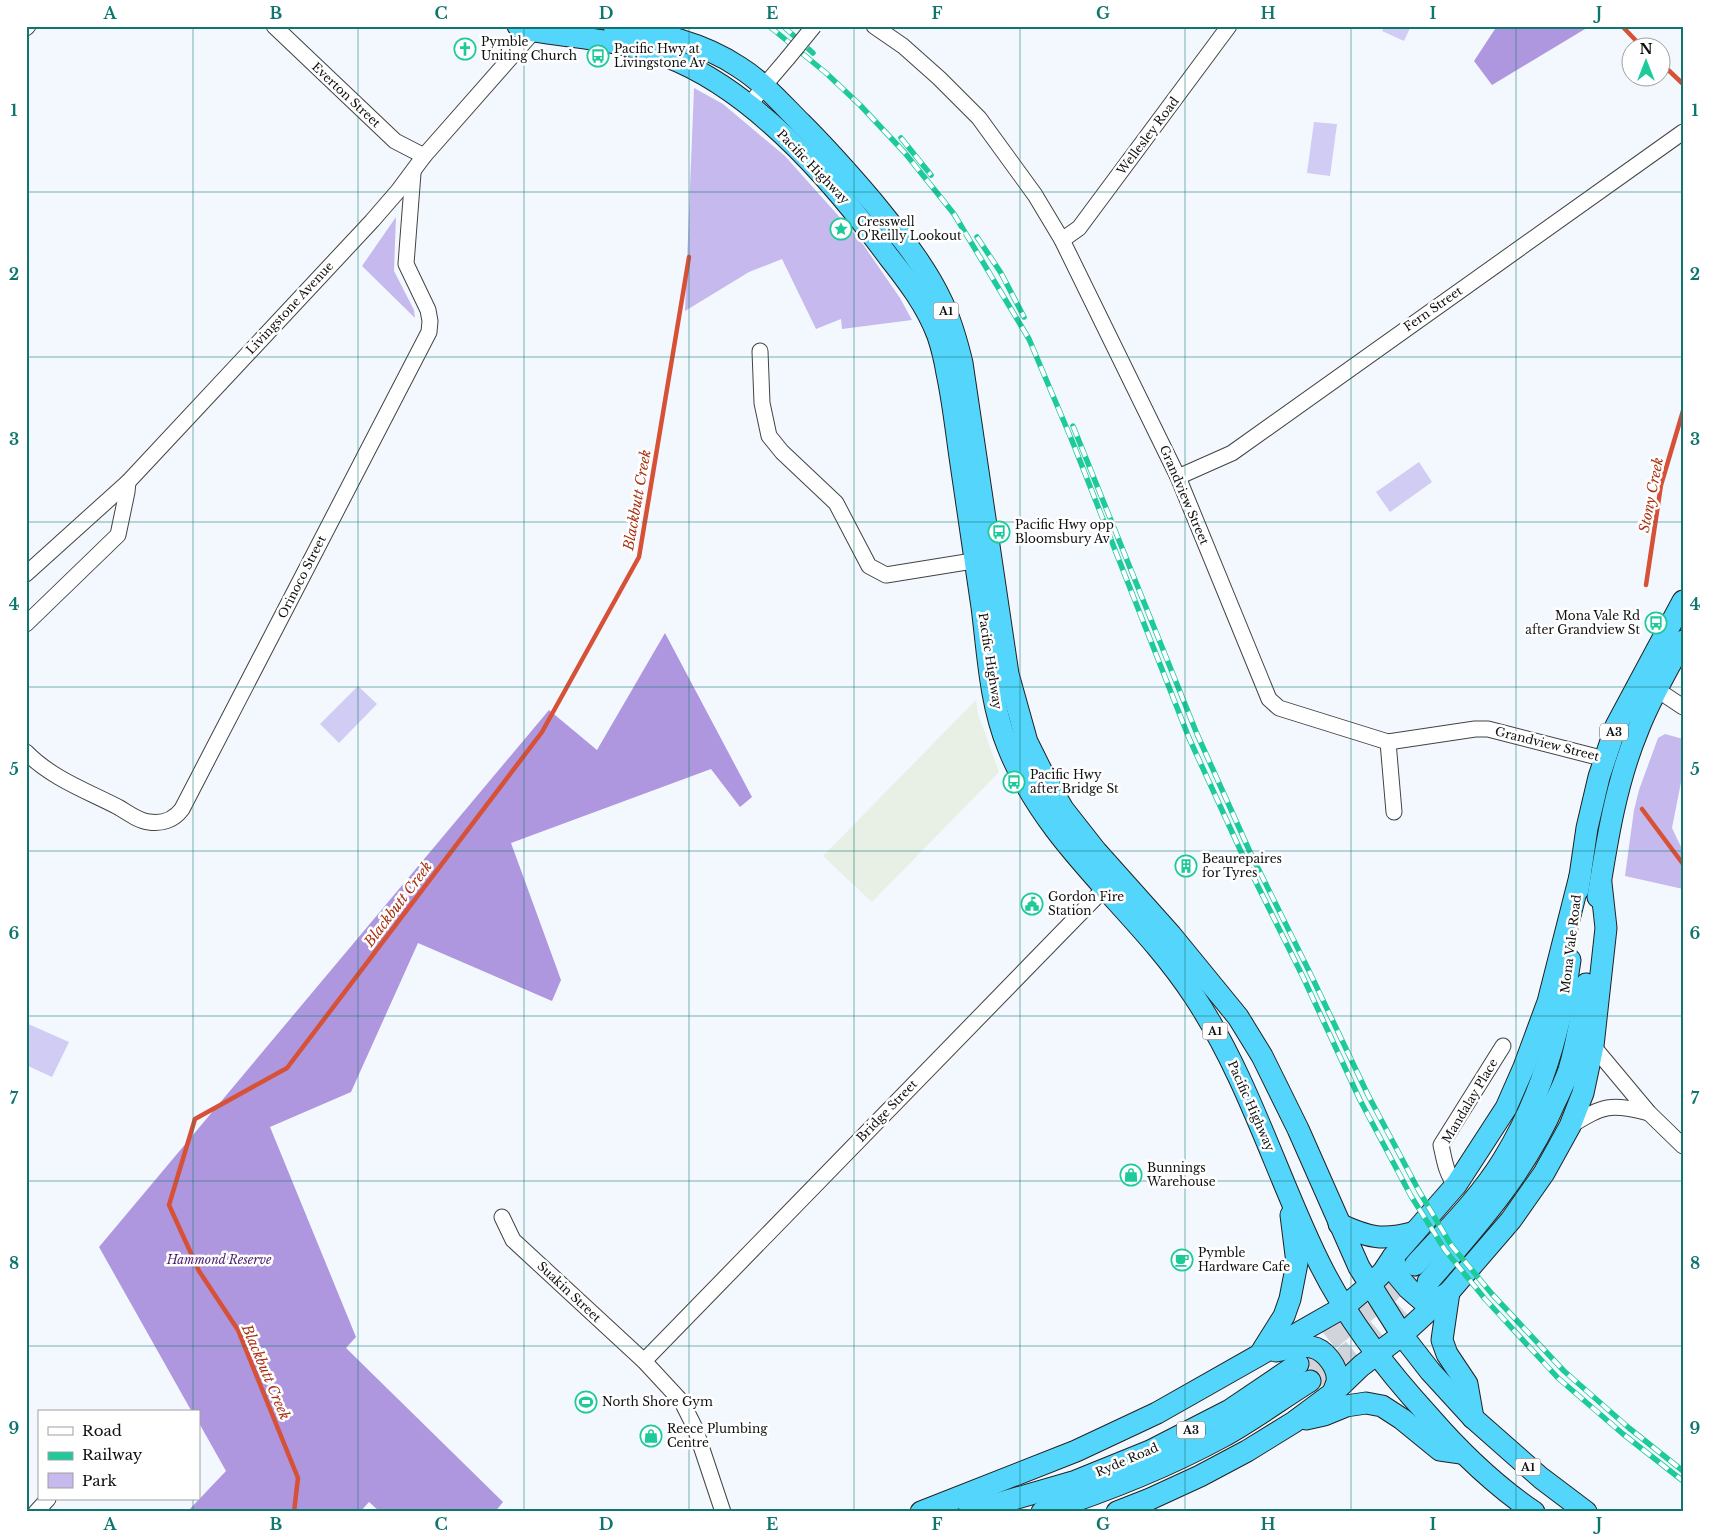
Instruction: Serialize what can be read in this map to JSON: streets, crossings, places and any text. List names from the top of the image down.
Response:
{
  "streets": {
    "highway": [
      "Pacific Highway",
      "A1",
      "A3",
      "Mona Vale Road",
      "Ryde Road"
    ],
    "street": [
      "Everton Street",
      "Wellesley Road",
      "Livingstone Avenue",
      "Fern Street",
      "Grandview Street",
      "Orinoco Street",
      "Mandalay Place",
      "Bridge Street",
      "Suakin Street"
    ]
  },
  "crossings": [
    ["Everton Street", "Livingstone Avenue"],
    ["Wellesley Road", "Grandview Street"],
    ["Pacific Highway", "Livingstone Avenue"],
    ["Pacific Highway", "Bridge Street"],
    ["Livingstone Avenue", "Orinoco Street"],
    ["Fern Street", "Grandview Street"],
    ["Grandview Street", "Mona Vale Road"],
    ["Bridge Street", "Suakin Street"]
  ],
  "water": ["Stony Creek", "Blackbutt Creek"],
  "parks": ["Hammond Reserve"],
  "places": {
    "church": ["Pymble Uniting Church"],
    "bus stop": [
      "Pacific Hwy at Livingstone Av",
      "Pacific Hwy opp Bloomsbury Av",
      "Mona Vale Rd after Grandview St",
      "Pacific Hwy after Bridge St"
    ],
    "place": ["Cresswell O'Reilly Lookout"],
    "building": ["Beaurepaires for Tyres"],
    "public building": ["Gordon Fire Station"],
    "shop": ["Bunnings Warehouse", "Reece Plumbing Centre"],
    "cafe": ["Pymble Hardware Cafe"],
    "sports": ["North Shore Gym"]
  },
  "legend": ["Road", "Railway", "Park"],
  "north": "top",
  "grid": {
    "columns": [
      "A",
      "B",
      "C",
      "D",
      "E",
      "F",
      "G",
      "H",
      "I",
      "J"
    ],
    "rows": [
      "1",
      "2",
      "3",
      "4",
      "5",
      "6",
      "7",
      "8",
      "9"
    ]
  }
}
